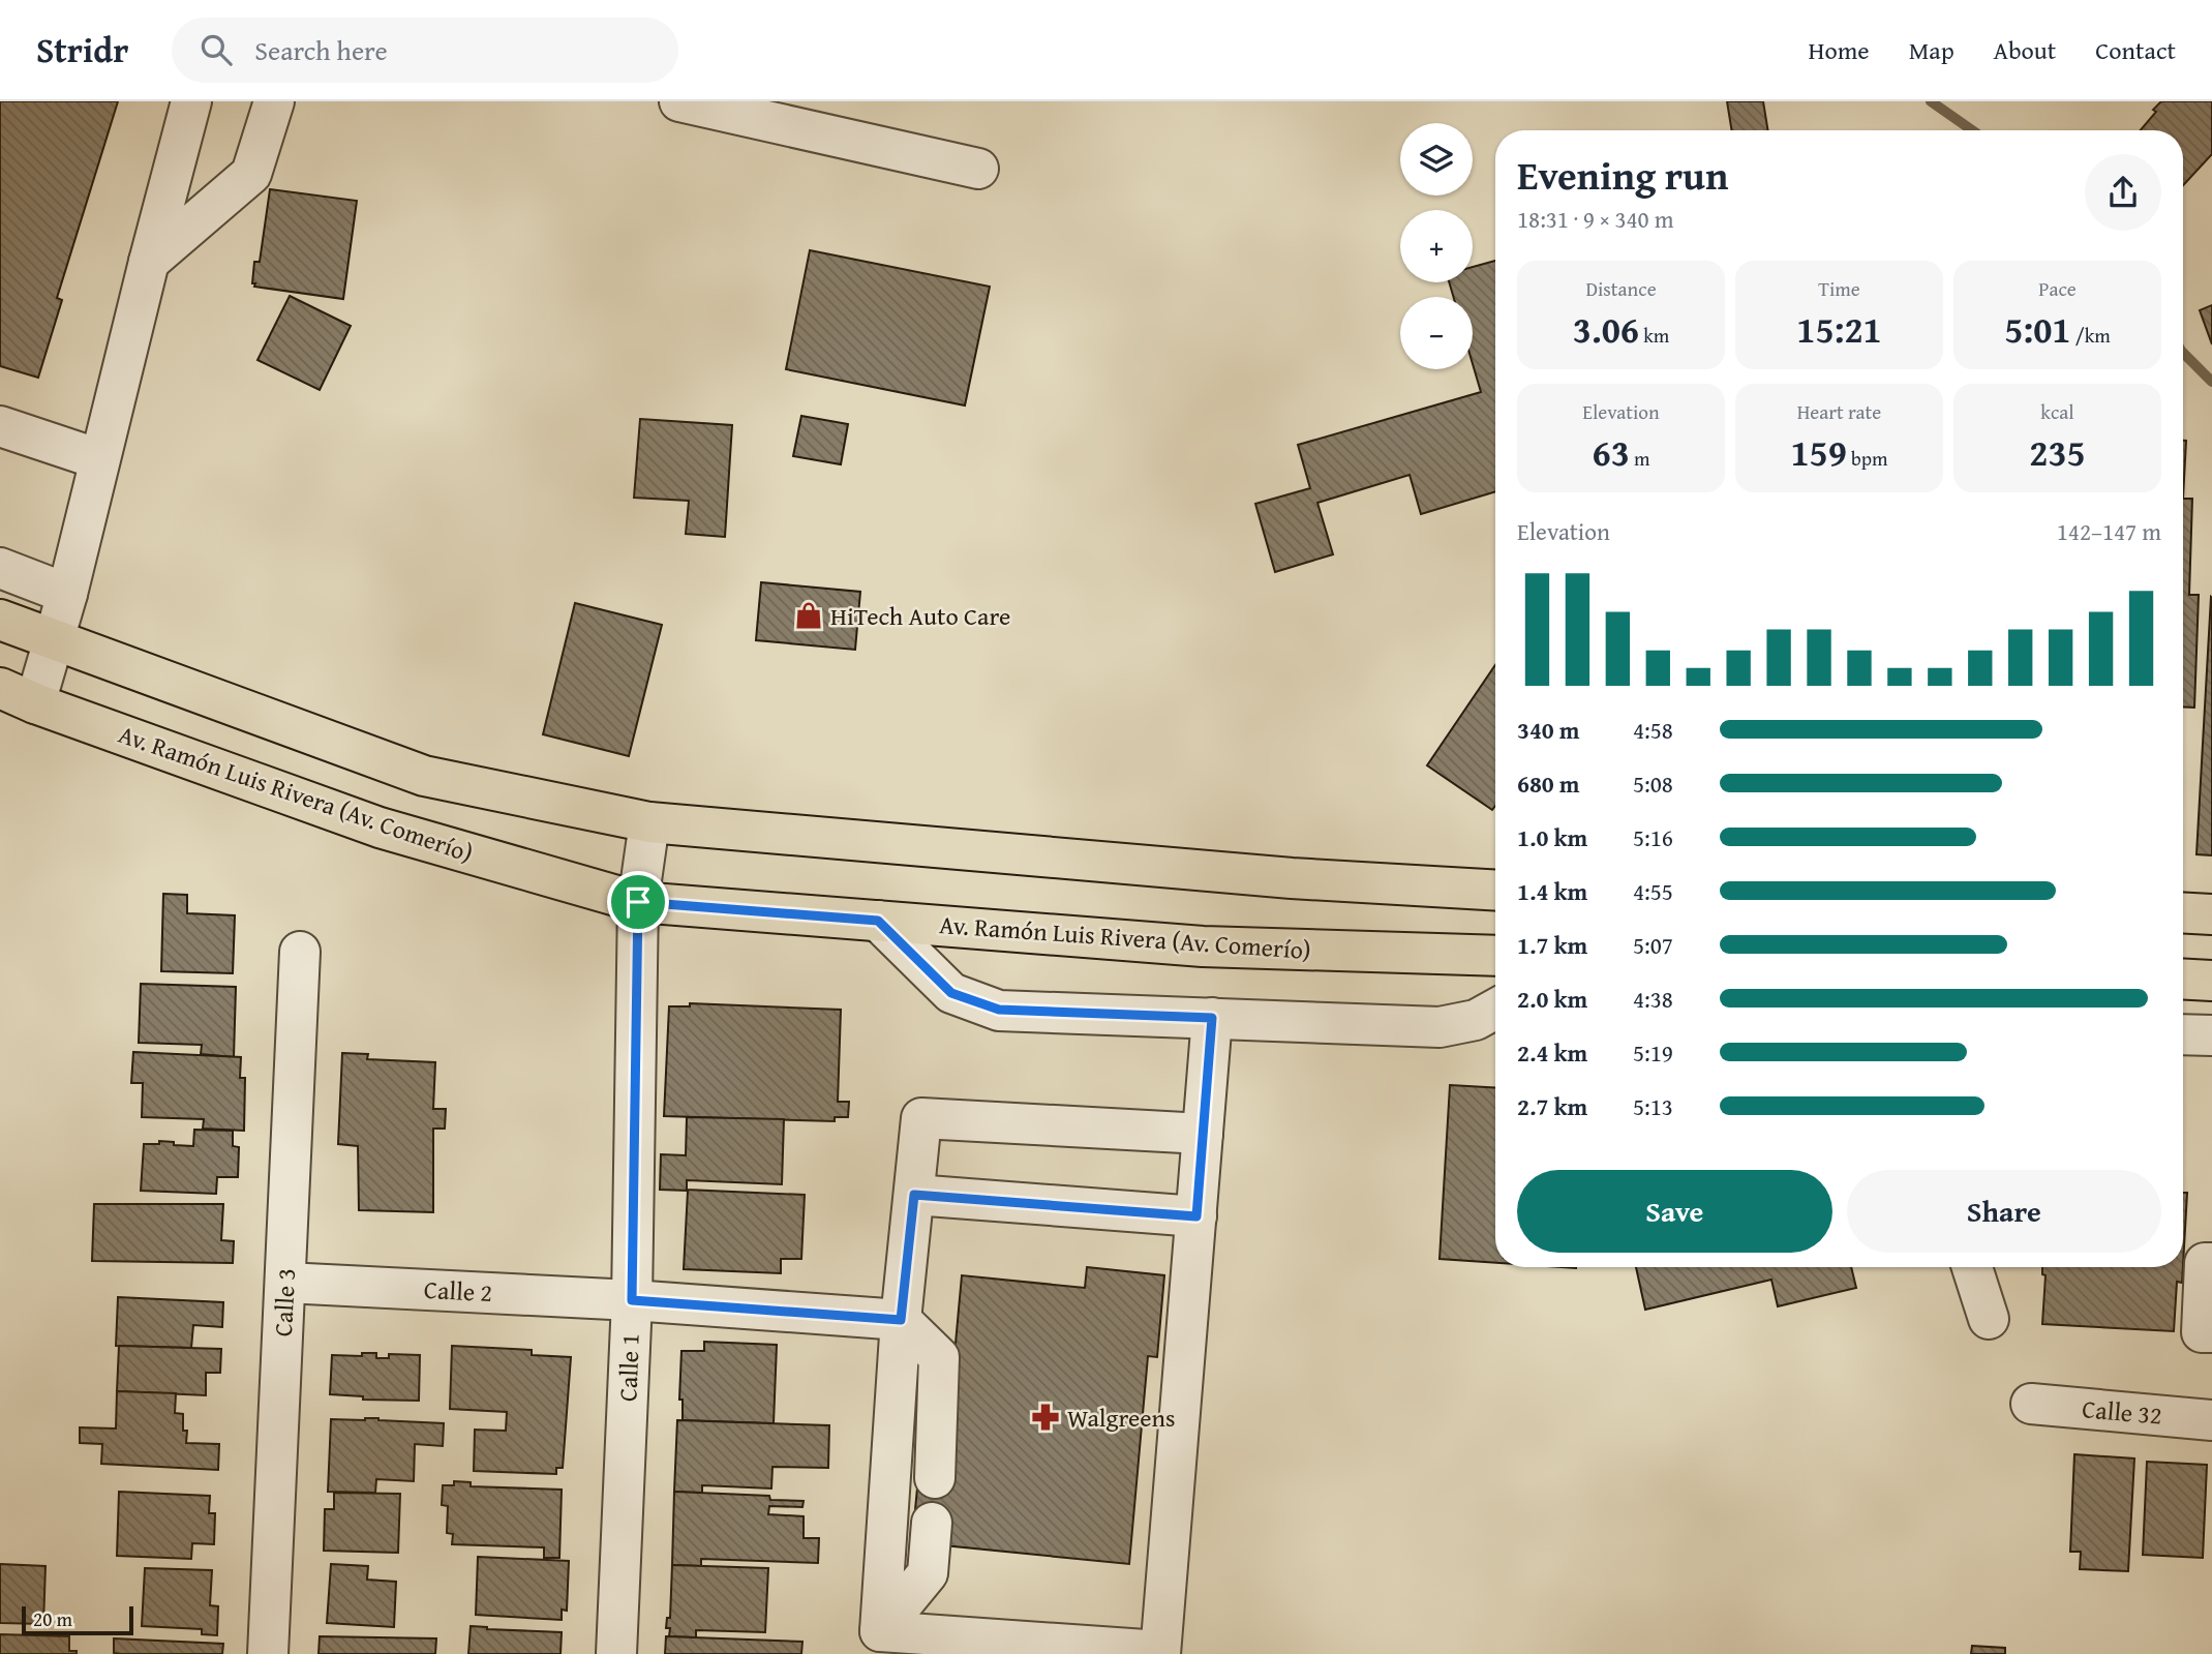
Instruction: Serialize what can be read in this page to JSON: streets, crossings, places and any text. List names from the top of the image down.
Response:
{
  "streets": {
    "main road": ["Av. Ramón Luis Rivera (Av. Comerío)"],
    "street": [
      "Calle 2",
      "Calle 3",
      "Calle 1",
      "Calle 32"
    ]
  },
  "crossings": [
    ["Av. Ramón Luis Rivera (Av. Comerío)", "Calle 1"],
    ["Calle 2", "Calle 3"],
    ["Calle 2", "Calle 1"]
  ],
  "places": {
    "shop": ["HiTech Auto Care"],
    "pharmacy": ["Walgreens"]
  },
  "scale_bar": "20 m",
  "page": {
    "header": "Stridr",
    "search": "Search here",
    "nav": [
      "Home",
      "Map",
      "About",
      "Contact"
    ],
    "map_buttons": ["+", "−"],
    "heading": ["Evening run", "18:31 · 9 × 340 m"],
    "stats": [
      ["Distance", "3.06 km"],
      ["Time", "15:21"],
      ["Pace", "5:01 /km"],
      ["Elevation", "63 m"],
      ["Heart rate", "159 bpm"],
      ["kcal", "235"]
    ],
    "chart": ["Elevation", "142–147 m"],
    "list": [
      {
        "name": "340 m",
        "note": "4:58"
      },
      {
        "name": "680 m",
        "note": "5:08"
      },
      {
        "name": "1.0 km",
        "note": "5:16"
      },
      {
        "name": "1.4 km",
        "note": "4:55"
      },
      {
        "name": "1.7 km",
        "note": "5:07"
      },
      {
        "name": "2.0 km",
        "note": "4:38"
      },
      {
        "name": "2.4 km",
        "note": "5:19"
      },
      {
        "name": "2.7 km",
        "note": "5:13"
      }
    ],
    "buttons": ["Save", "Share"],
    "scale": "20 m"
  }
}
